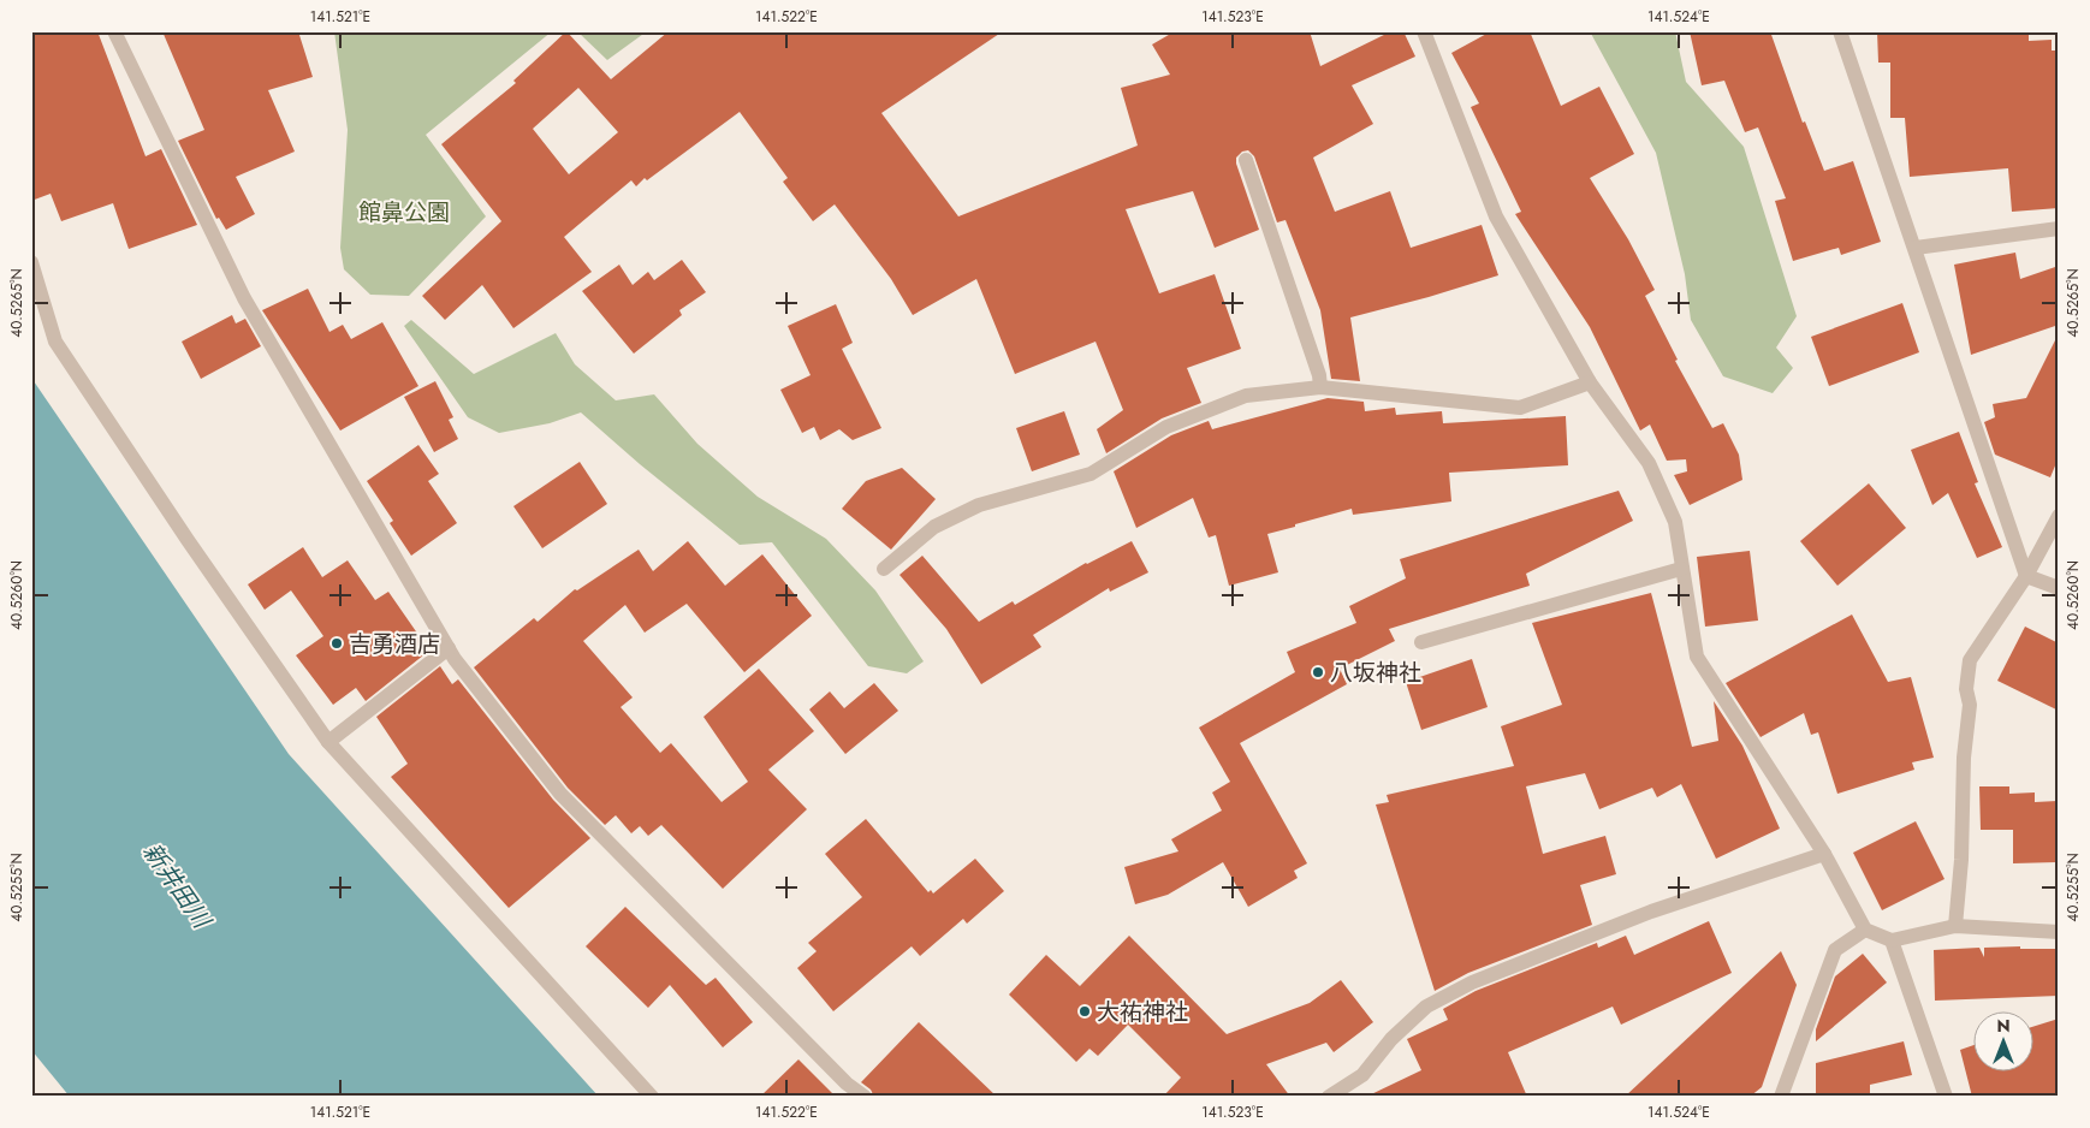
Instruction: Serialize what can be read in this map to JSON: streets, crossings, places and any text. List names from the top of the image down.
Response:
{
  "water": ["新井田川"],
  "parks": ["館鼻公園"],
  "places": ["吉勇酒店", "八坂神社", "大祐神社"],
  "north": "top",
  "coordinates": [
    "141.521°E",
    "141.522°E",
    "141.523°E",
    "141.524°E",
    "40.5265°N",
    "40.5260°N",
    "40.5255°N"
  ]
}
